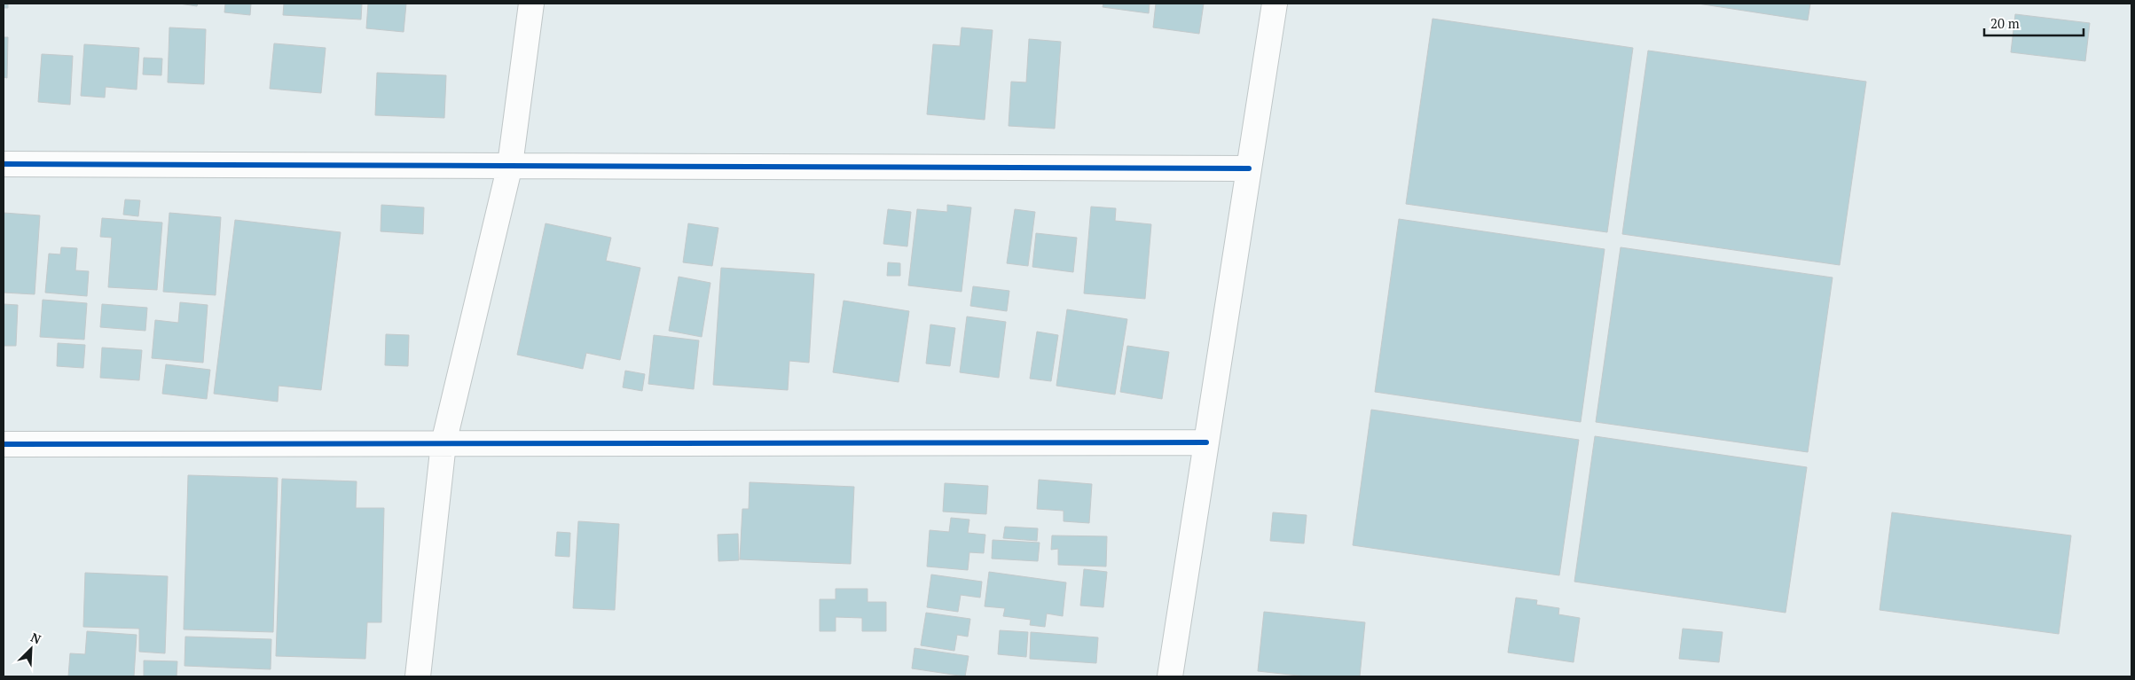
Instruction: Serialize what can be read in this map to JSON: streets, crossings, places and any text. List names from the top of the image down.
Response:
{
  "scale_bar": "20 m",
  "north": "top right"
}
